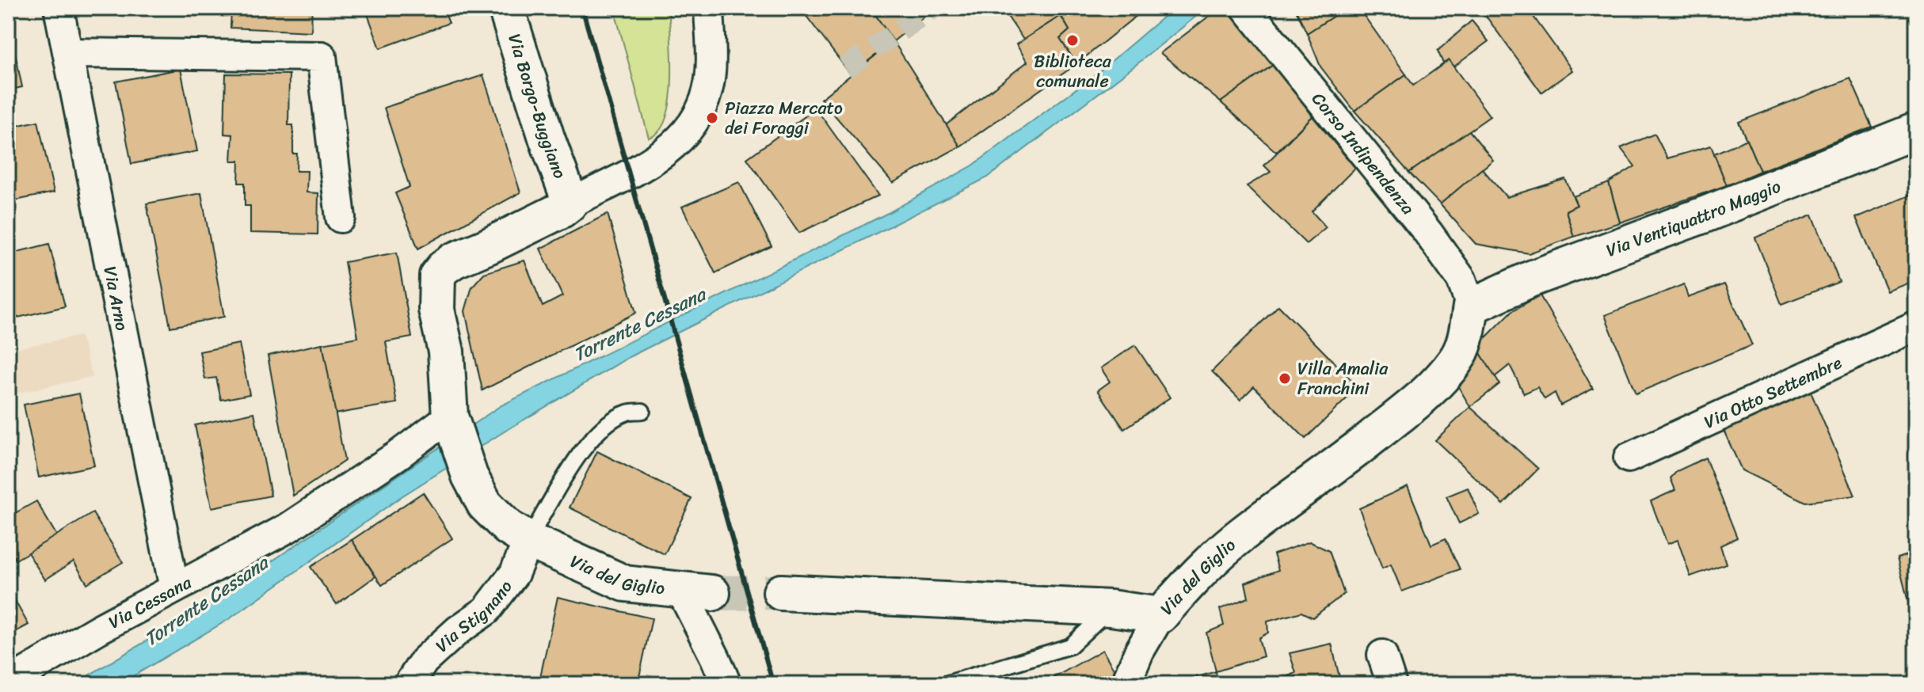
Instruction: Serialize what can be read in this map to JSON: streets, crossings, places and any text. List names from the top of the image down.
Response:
{
  "streets": {
    "street": [
      "Via Borgo-Buggiano",
      "Corso Indipendenza",
      "Via Ventiquattro Maggio",
      "Via Arno",
      "Via Otto Settembre",
      "Via del Giglio",
      "Via Cessana",
      "Via Stignano"
    ]
  },
  "crossings": [
    ["Via Borgo-Buggiano", "Via del Giglio"],
    ["Corso Indipendenza", "Via Ventiquattro Maggio"],
    ["Corso Indipendenza", "Via del Giglio"],
    ["Via Ventiquattro Maggio", "Via del Giglio"],
    ["Via Arno", "Via Cessana"],
    ["Via del Giglio", "Via Cessana"],
    ["Via del Giglio", "Via Stignano"]
  ],
  "water": ["Torrente Cessana"],
  "places": ["Biblioteca comunale", "Piazza Mercato dei Foraggi", "Villa Amalia Franchini"]
}
